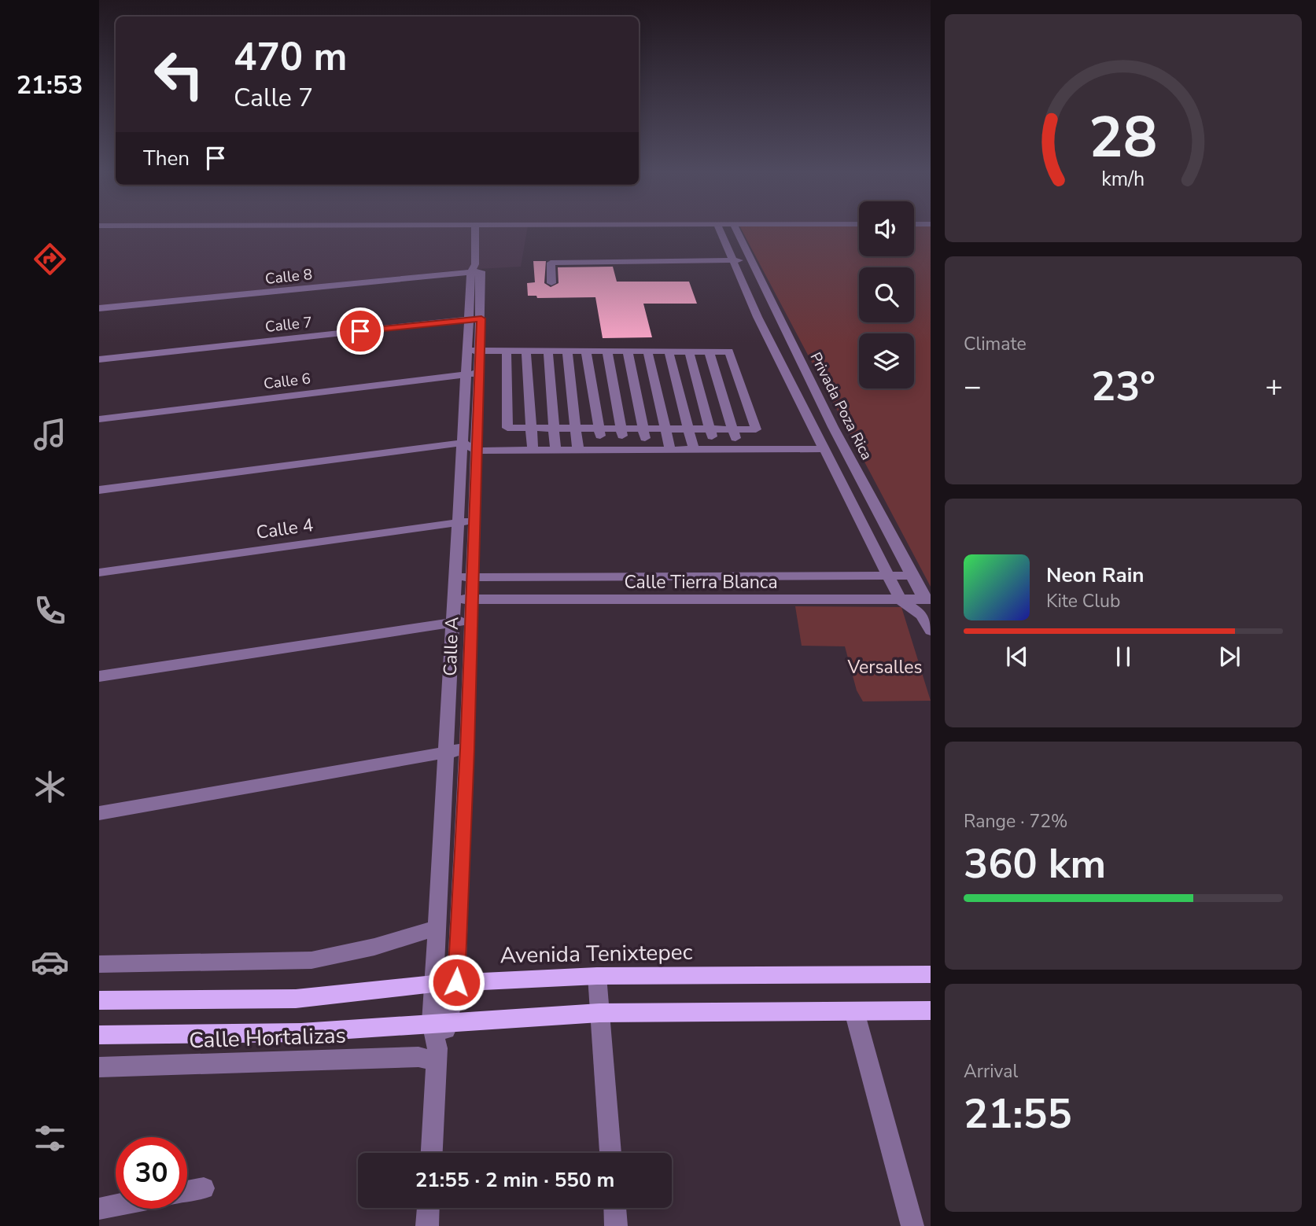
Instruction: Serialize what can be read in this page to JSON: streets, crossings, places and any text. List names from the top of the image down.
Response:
{
  "streets": {
    "main road": ["Avenida Tenixtepec"],
    "street": [
      "Calle 8",
      "Calle 7",
      "Calle 6",
      "Privada Poza Rica",
      "Calle 4",
      "Calle Tierra Blanca",
      "Calle A",
      "Calle Hortalizas"
    ]
  },
  "crossings": [
    ["Calle 8", "Calle A"],
    ["Calle 7", "Calle A"],
    ["Calle 6", "Calle A"],
    ["Privada Poza Rica", "Calle Tierra Blanca"],
    ["Calle 4", "Calle A"],
    ["Calle Tierra Blanca", "Calle A"],
    ["Calle A", "Avenida Tenixtepec"]
  ],
  "parks": ["Versalles"],
  "page": {
    "tabs": "21:53",
    "turn": ["470 m", "Calle 7"],
    "then": "Then",
    "tile": [
      "Climate",
      ["Range · 72%", "360 km"],
      ["Arrival", "21:55"]
    ],
    "heat": ["−", "23°", "+"],
    "song": ["Neon Rain", "Kite Club"],
    "limit": "30",
    "trip": "21:55 · 2 min · 550 m",
    "gauge": ["28", "km/h"]
  }
}
